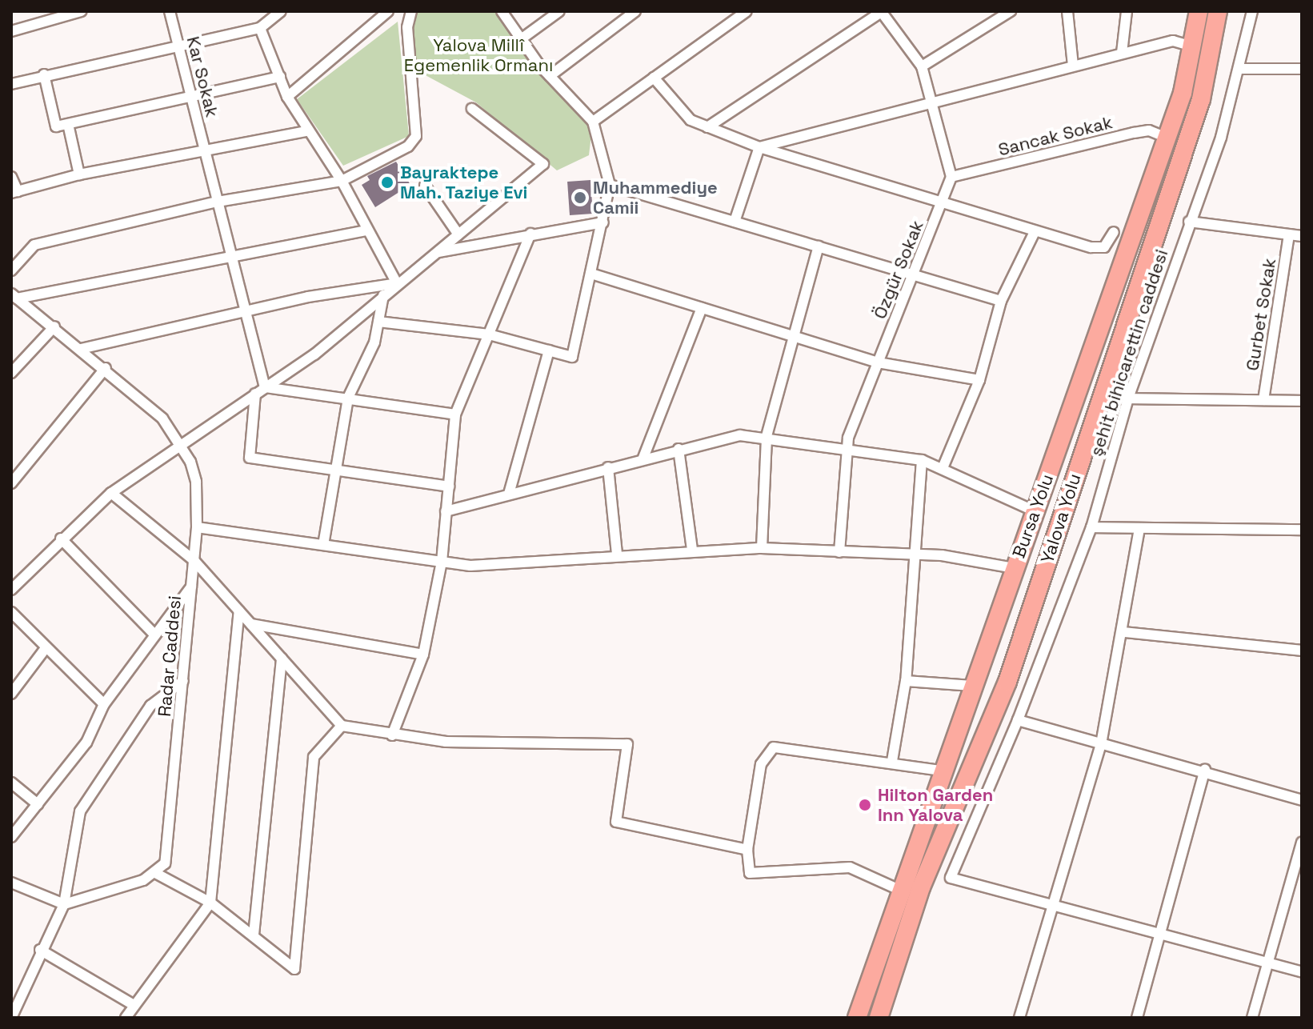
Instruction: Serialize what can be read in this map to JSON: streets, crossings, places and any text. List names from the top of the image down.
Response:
{
  "streets": {
    "highway": ["Bursa Yolu", "Yalova Yolu"],
    "street": [
      "Kar Sokak",
      "Sancak Sokak",
      "Özgür Sokak",
      "Gurbet Sokak",
      "şehit bihicarettin caddesi",
      "Radar Caddesi"
    ]
  },
  "crossings": [
    ["Sancak Sokak", "Özgür Sokak"],
    ["Sancak Sokak", "Bursa Yolu"]
  ],
  "parks": ["Yalova Millî Egemenlik Ormanı"],
  "places": ["Bayraktepe Mah. Taziye Evi", "Muhammediye Camii", "Hilton Garden Inn Yalova"]
}
